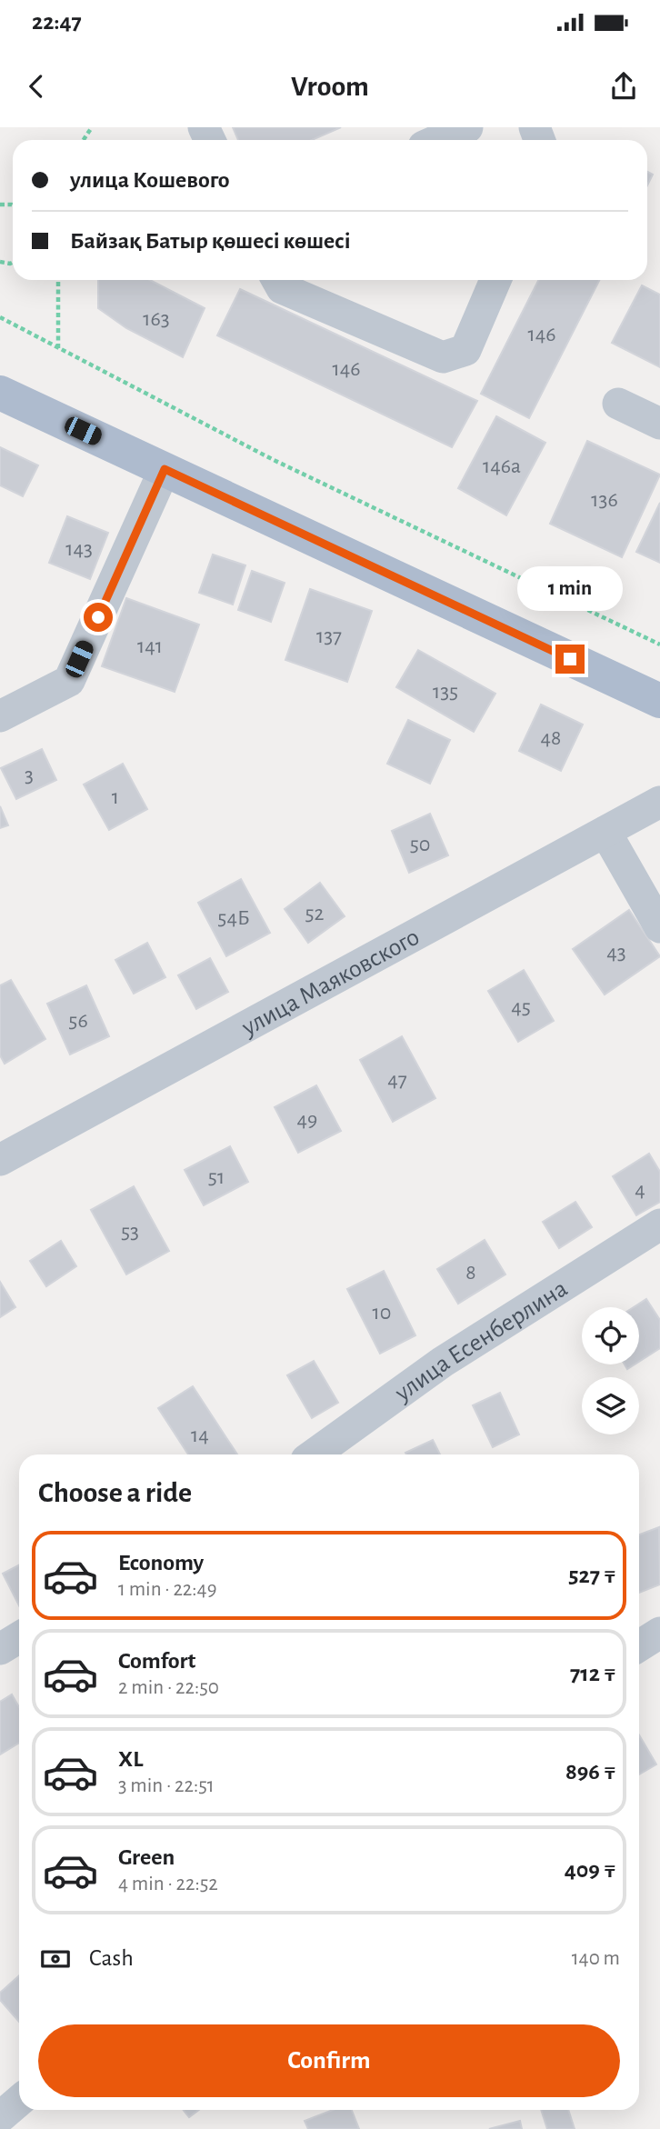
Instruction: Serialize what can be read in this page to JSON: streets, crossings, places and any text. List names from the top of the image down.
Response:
{
  "streets": {
    "street": ["улица Маяковского", "улица Есенберлина"]
  },
  "house_numbers": [
    "163",
    "146",
    "146",
    "146а",
    "136",
    "143",
    "137",
    "141",
    "135",
    "48",
    "3",
    "1",
    "50",
    "52",
    "54Б",
    "43",
    "45",
    "56",
    "47",
    "49",
    "51",
    "4",
    "53",
    "8",
    "10",
    "14"
  ],
  "page": {
    "status": "22:47",
    "header": "Vroom",
    "banner": ["улица Кошевого", "Байзақ Батыр қөшесі көшесі"],
    "bubble": "1 min",
    "heading": "Choose a ride",
    "list": [
      {
        "name": "Economy",
        "note": "1 min · 22:49",
        "value": "527 ₸"
      },
      {
        "name": "Comfort",
        "note": "2 min · 22:50",
        "value": "712 ₸"
      },
      {
        "name": "XL",
        "note": "3 min · 22:51",
        "value": "896 ₸"
      },
      {
        "name": "Green",
        "note": "4 min · 22:52",
        "value": "409 ₸"
      }
    ],
    "pay": ["Cash", "140 m"],
    "buttons": "Confirm"
  }
}
